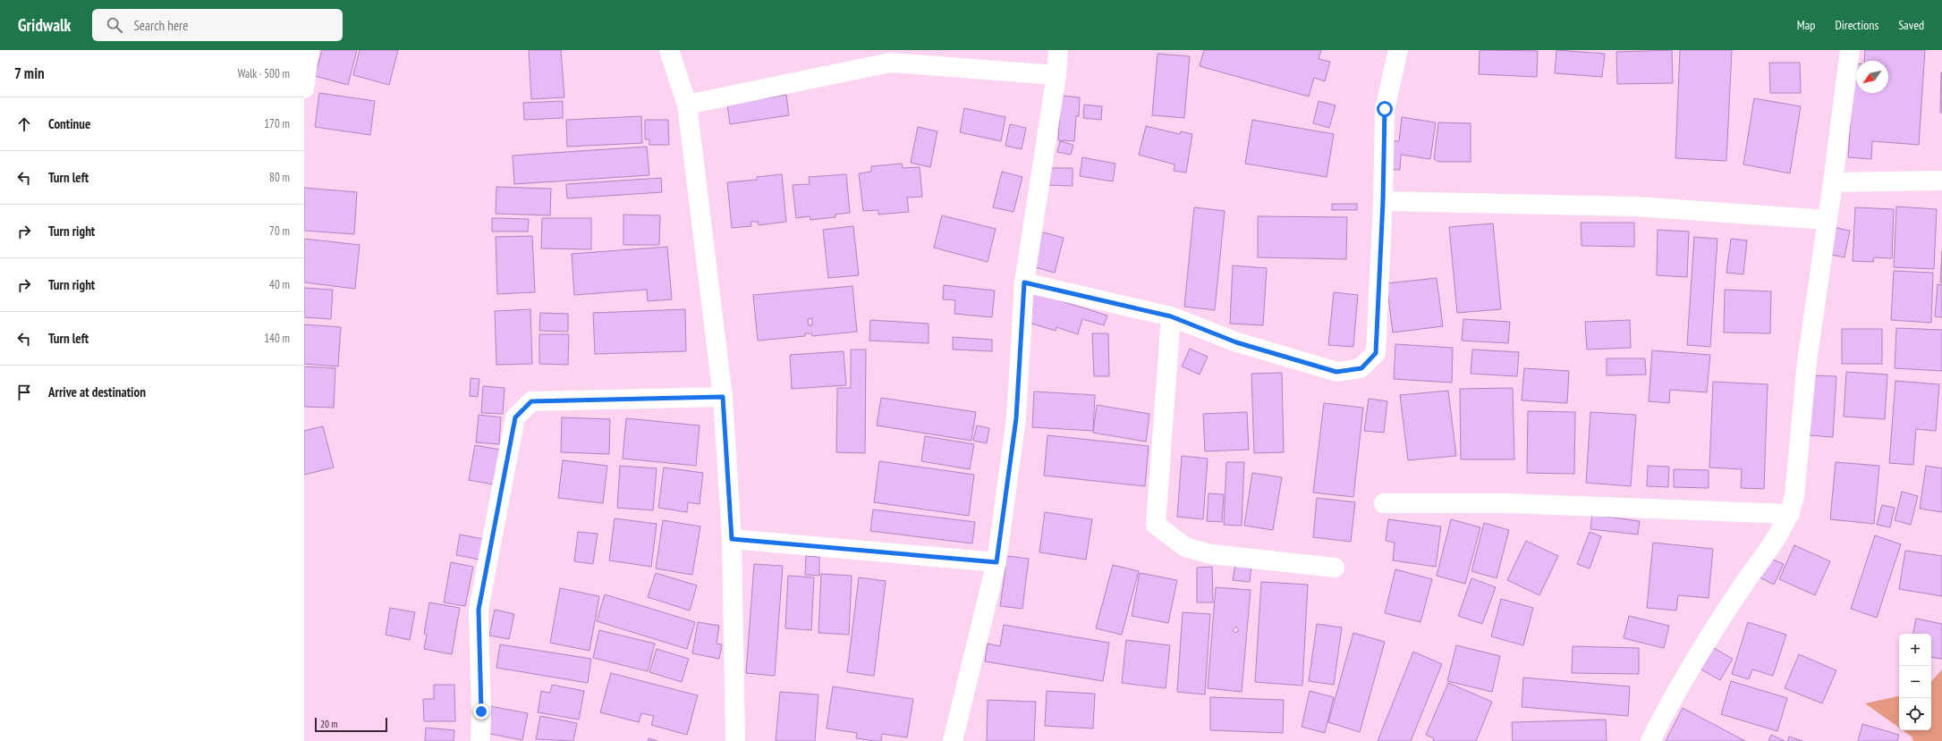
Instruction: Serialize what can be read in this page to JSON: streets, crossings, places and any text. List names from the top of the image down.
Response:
{
  "scale_bar": "20 m",
  "north": "bottom left",
  "page": {
    "header": "Gridwalk",
    "search": "Search here",
    "nav": ["Map", "Directions", "Saved"],
    "heading": ["7 min", "Walk · 500 m"],
    "list": [
      ["Continue", "170 m"],
      ["Turn left", "80 m"],
      ["Turn right", "70 m"],
      ["Turn right", "40 m"],
      ["Turn left", "140 m"],
      "Arrive at destination"
    ],
    "map_buttons": ["+", "−"],
    "scale": "20 m"
  }
}
